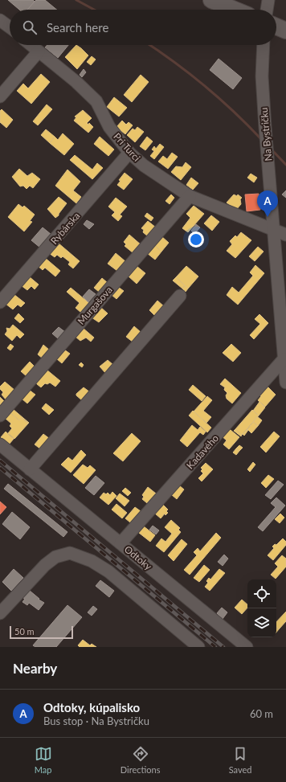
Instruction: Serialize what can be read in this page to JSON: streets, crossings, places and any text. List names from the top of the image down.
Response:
{
  "streets": {
    "street": [
      "Na Bystričku",
      "Pri Turci",
      "Rybárska",
      "Murgašova",
      "Kadavého",
      "Odtoky"
    ]
  },
  "crossings": [
    ["Na Bystričku", "Pri Turci"],
    ["Na Bystričku", "Kadavého"],
    ["Pri Turci", "Rybárska"],
    ["Pri Turci", "Murgašova"],
    ["Kadavého", "Odtoky"]
  ],
  "scale_bar": "50 m",
  "page": {
    "search": "Search here",
    "pins": "A",
    "scale": "50 m",
    "heading": "Nearby",
    "list": [
      {
        "mark": "A",
        "name": "Odtoky, kúpalisko",
        "note": "Bus stop · Na Bystričku",
        "value": "60 m"
      }
    ],
    "nav": ["Map", "Directions", "Saved"]
  }
}
